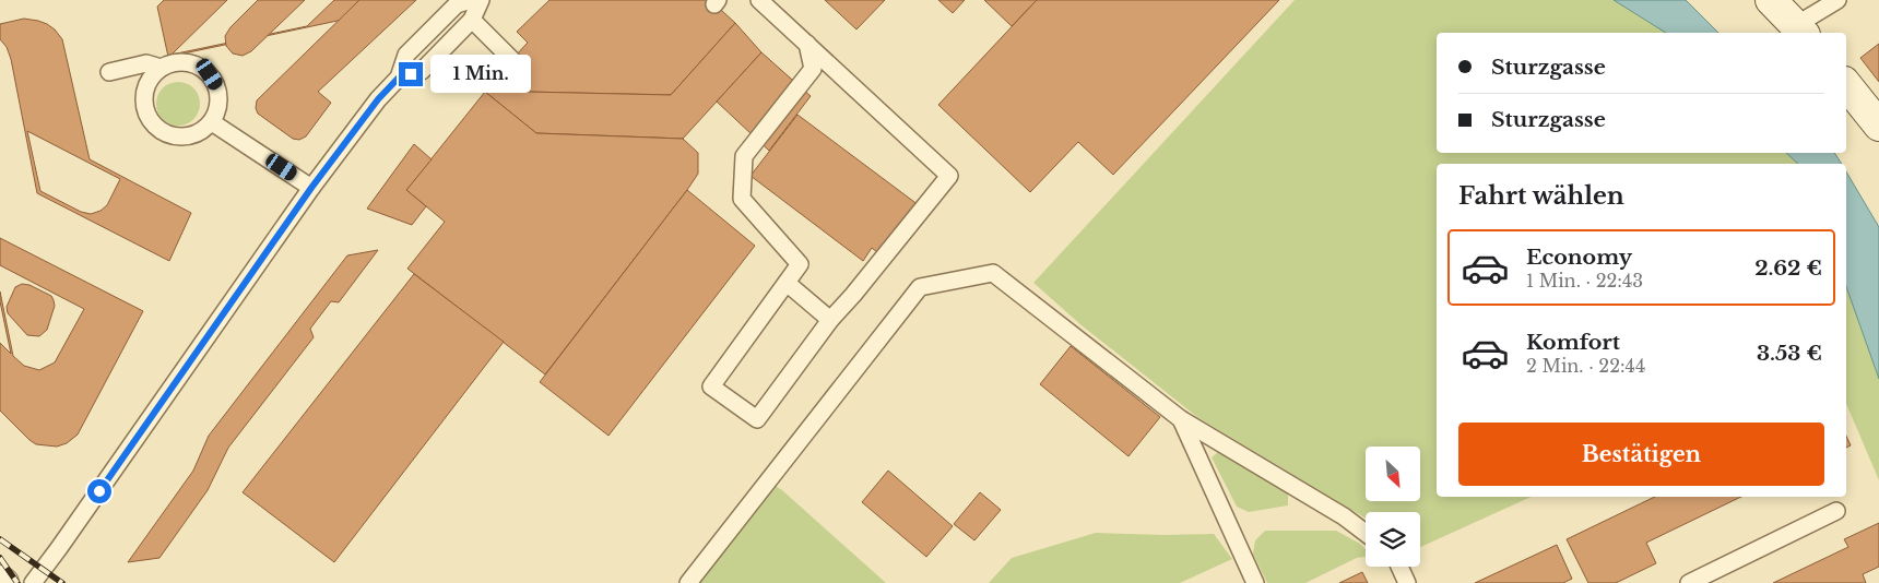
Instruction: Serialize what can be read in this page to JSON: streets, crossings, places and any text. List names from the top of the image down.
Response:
{
  "north": "bottom right",
  "page": {
    "banner": ["Sturzgasse", "Sturzgasse"],
    "bubble": "1 Min.",
    "heading": "Fahrt wählen",
    "list": [
      {
        "name": "Economy",
        "note": "1 Min. · 22:43",
        "value": "2.62 €"
      },
      {
        "name": "Komfort",
        "note": "2 Min. · 22:44",
        "value": "3.53 €"
      }
    ],
    "buttons": "Bestätigen"
  }
}
